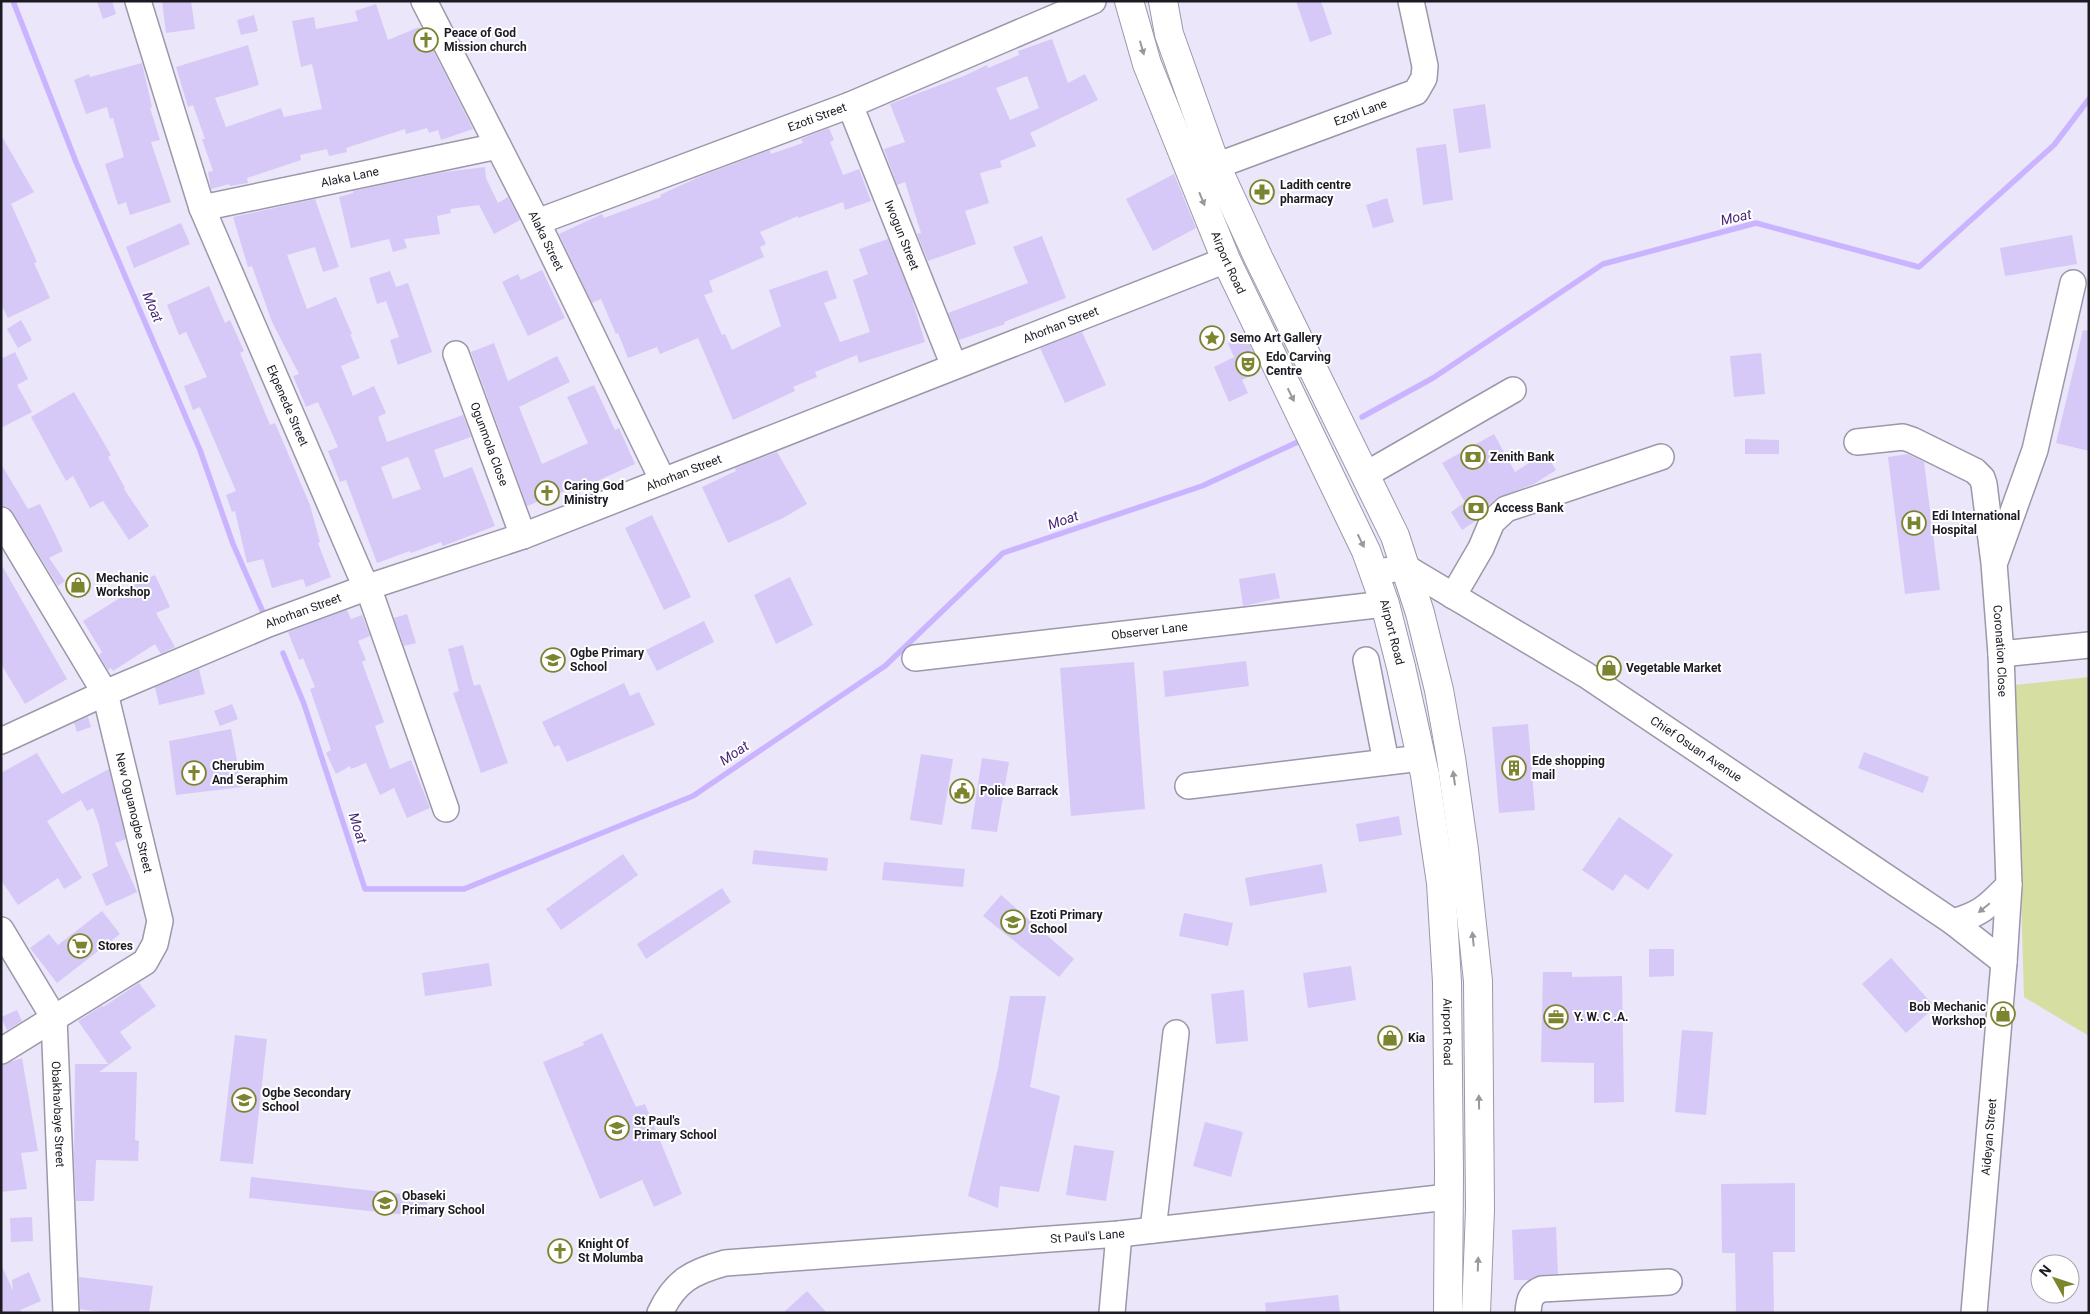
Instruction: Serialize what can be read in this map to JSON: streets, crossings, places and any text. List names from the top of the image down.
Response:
{
  "streets": {
    "main road": ["Airport Road"],
    "street": [
      "Ezoti Lane",
      "Ezoti Street",
      "Alaka Lane",
      "Iwogun Street",
      "Alaka Street",
      "Ahorhan Street",
      "Ekpenede Street",
      "Ogunmola Close",
      "Observer Lane",
      "Coronation Close",
      "Chief Osuan Avenue",
      "New Oguanogbe Street",
      "Obakhavbaye Street",
      "Aideyan Street",
      "St Paul's Lane"
    ]
  },
  "crossings": [
    ["Ezoti Street", "Iwogun Street"],
    ["Ezoti Street", "Alaka Street"],
    ["Alaka Lane", "Alaka Street"],
    ["Alaka Lane", "Ekpenede Street"],
    ["Iwogun Street", "Ahorhan Street"],
    ["Alaka Street", "Ahorhan Street"],
    ["Airport Road", "Ahorhan Street"],
    ["Airport Road", "Observer Lane"],
    ["Airport Road", "St Paul's Lane"],
    ["Ahorhan Street", "Ekpenede Street"],
    ["Ahorhan Street", "Ogunmola Close"],
    ["Ahorhan Street", "New Oguanogbe Street"],
    ["Coronation Close", "Chief Osuan Avenue"],
    ["Coronation Close", "Aideyan Street"],
    ["Chief Osuan Avenue", "Aideyan Street"],
    ["New Oguanogbe Street", "Obakhavbaye Street"]
  ],
  "water": ["Moat"],
  "places": {
    "church": [
      "Peace of God Mission church",
      "Caring God Ministry",
      "Cherubim And Seraphim",
      "Knight Of St Molumba"
    ],
    "pharmacy": ["Ladith centre pharmacy"],
    "place": ["Semo Art Gallery"],
    "theatre": ["Edo Carving Centre"],
    "bank": ["Zenith Bank", "Access Bank"],
    "hospital": ["Edi International Hospital"],
    "shop": [
      "Mechanic Workshop",
      "Vegetable Market",
      "Bob Mechanic Workshop",
      "Kia"
    ],
    "school or university": [
      "Ogbe Primary School",
      "Ezoti Primary School",
      "Ogbe Secondary School",
      "St Paul's Primary School",
      "Obaseki Primary School"
    ],
    "building": ["Ede shopping mail"],
    "public building": ["Police Barrack"],
    "supermarket": ["Stores"],
    "office": ["Y. W. C .A."]
  },
  "north": "top left"
}
